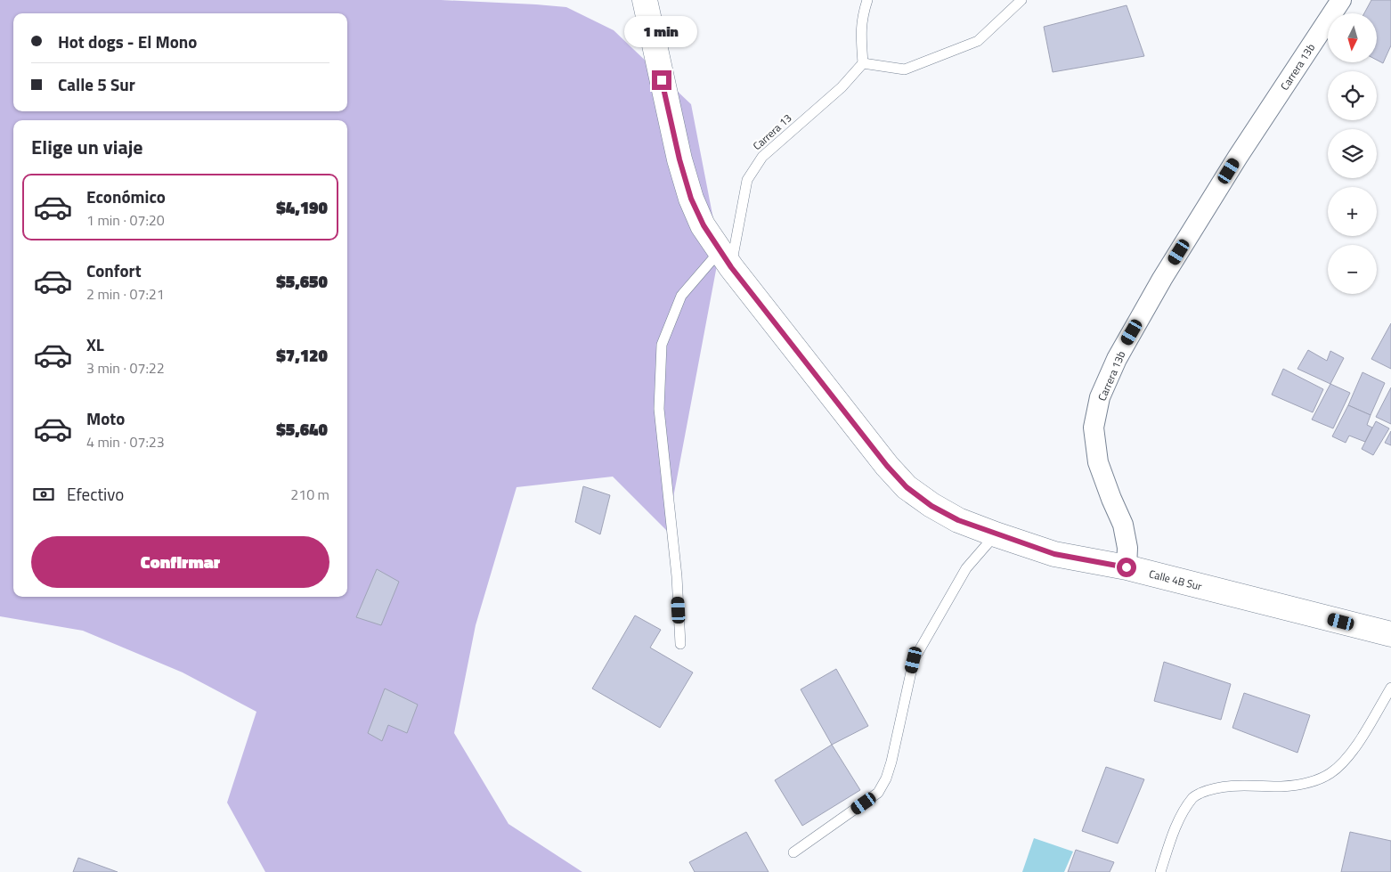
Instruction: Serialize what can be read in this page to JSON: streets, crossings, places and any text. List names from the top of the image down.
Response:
{
  "streets": {
    "street": ["Carrera 13b", "Calle 4B Sur"],
    "lane": ["Carrera 13"]
  },
  "crossings": [
    ["Carrera 13b", "Calle 4B Sur"],
    ["Carrera 13", "Calle 4B Sur"]
  ],
  "north": "bottom",
  "page": {
    "map_buttons": ["+", "−"],
    "banner": ["Hot dogs - El Mono", "Calle 5 Sur"],
    "bubble": "1 min",
    "heading": "Elige un viaje",
    "list": [
      {
        "name": "Económico",
        "note": "1 min · 07:20",
        "value": "$4,190"
      },
      {
        "name": "Confort",
        "note": "2 min · 07:21",
        "value": "$5,650"
      },
      {
        "name": "XL",
        "note": "3 min · 07:22",
        "value": "$7,120"
      },
      {
        "name": "Moto",
        "note": "4 min · 07:23",
        "value": "$5,640"
      }
    ],
    "pay": ["Efectivo", "210 m"],
    "buttons": "Confirmar"
  }
}
